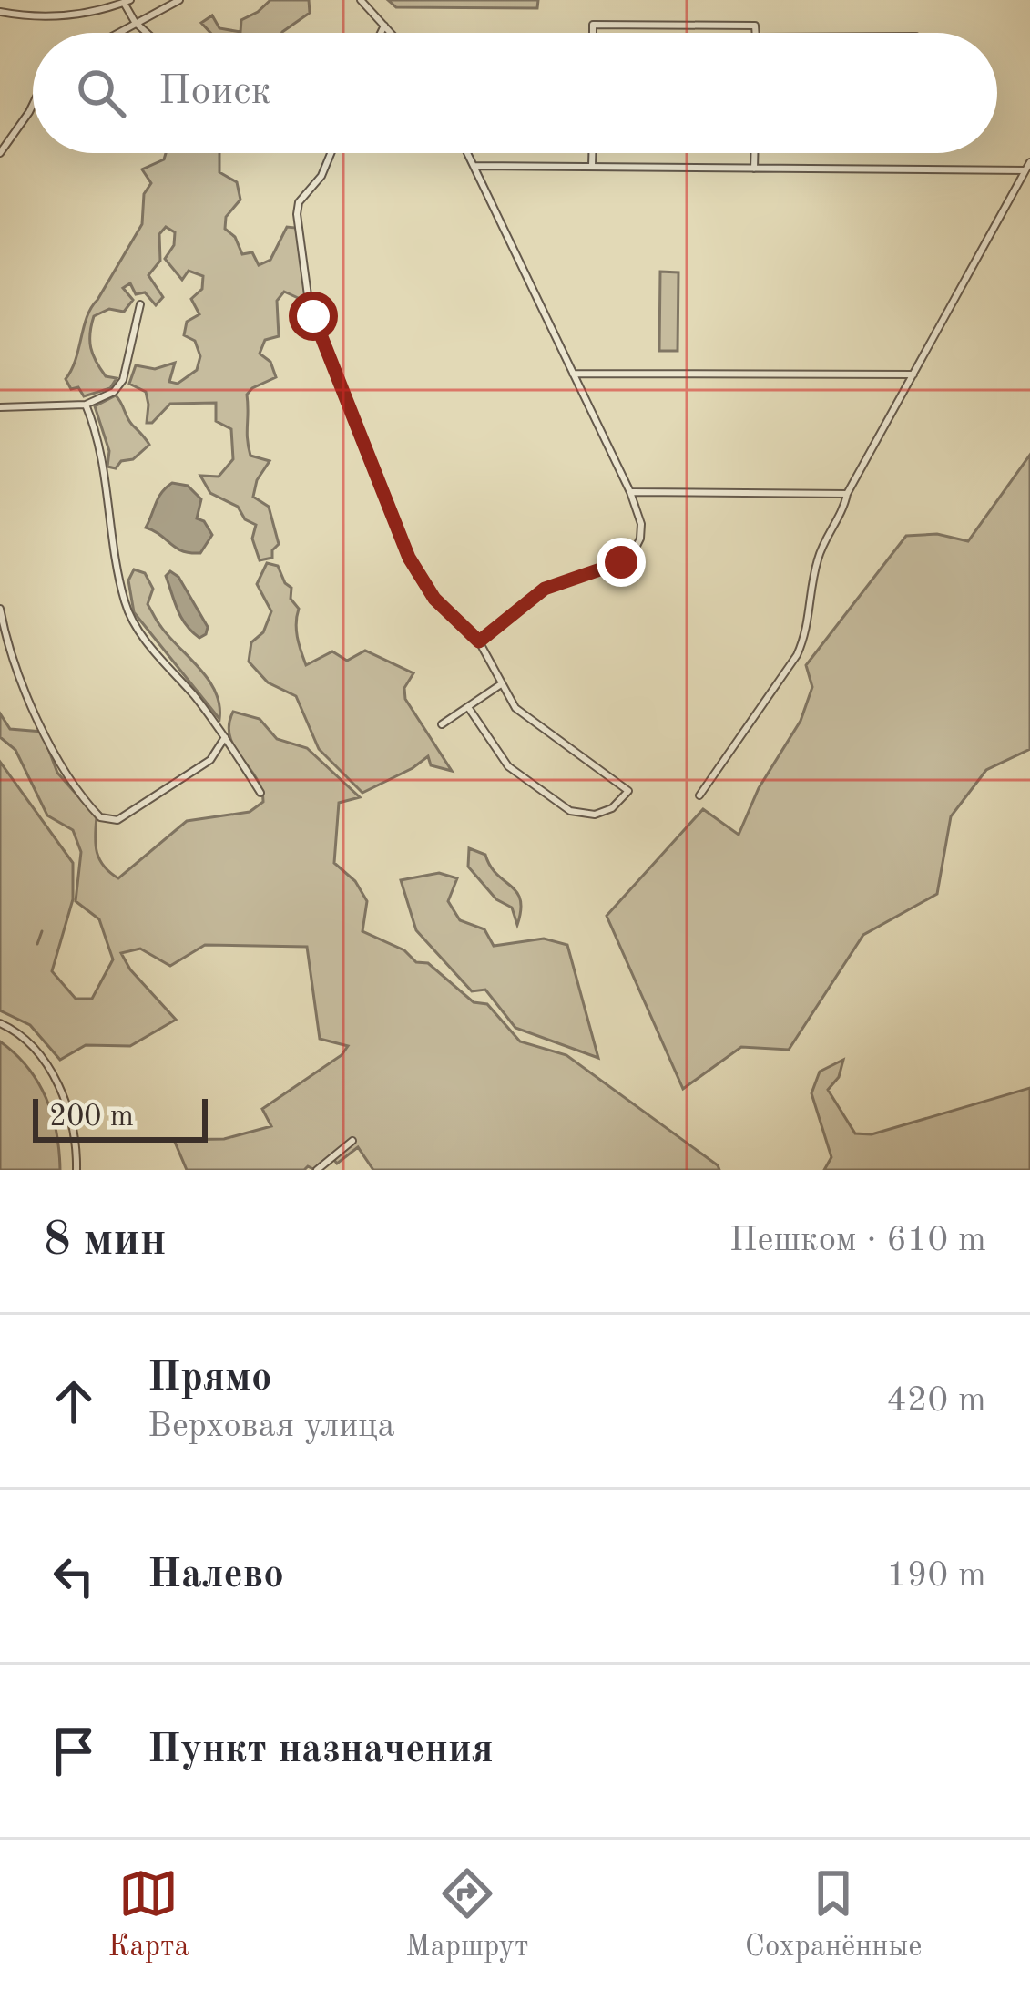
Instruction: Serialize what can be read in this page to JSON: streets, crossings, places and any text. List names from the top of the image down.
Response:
{
  "scale_bar": "200 m",
  "page": {
    "search": "Поиск",
    "scale": "200 m",
    "heading": ["8 мин", "Пешком · 610 m"],
    "list": [
      ["Прямо", "Верховая улица", "420 m"],
      ["Налево", "190 m"],
      "Пункт назначения"
    ],
    "nav": ["Карта", "Маршрут", "Сохранённые"]
  }
}
